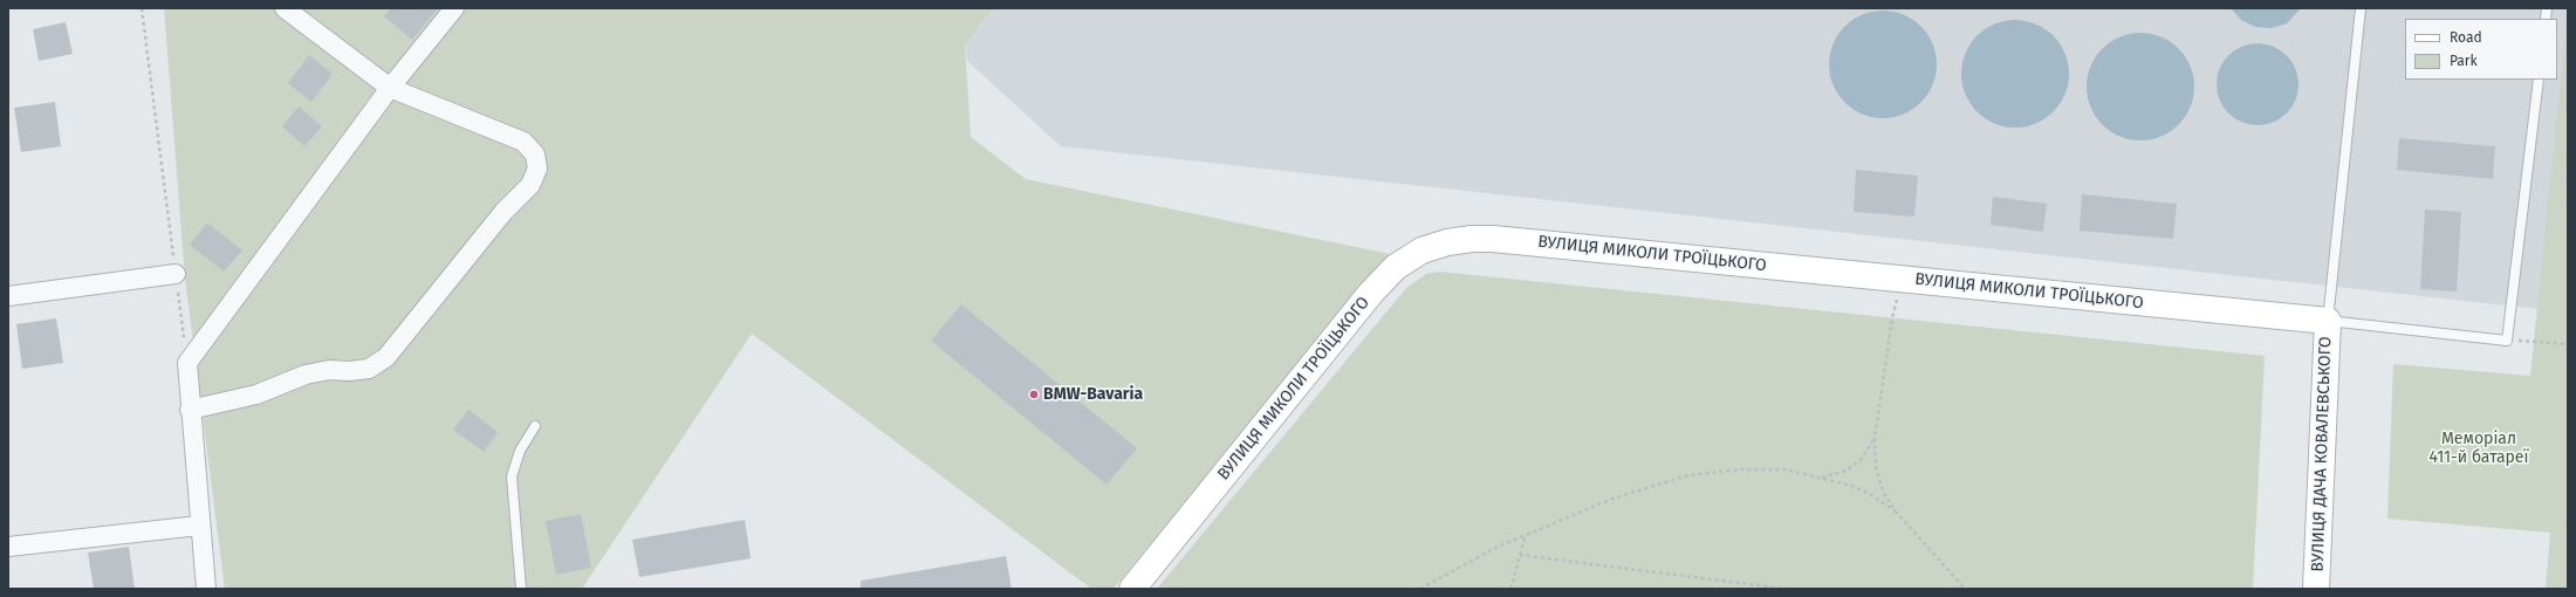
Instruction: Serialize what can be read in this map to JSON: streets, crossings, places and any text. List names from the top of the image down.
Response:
{
  "streets": {
    "street": ["ВУЛИЦЯ МИКОЛИ ТРОЇЦЬКОГО", "ВУЛИЦЯ ДАЧА КОВАЛЕВСЬКОГО"]
  },
  "crossings": [
    ["ВУЛИЦЯ МИКОЛИ ТРОЇЦЬКОГО", "ВУЛИЦЯ ДАЧА КОВАЛЕВСЬКОГО"]
  ],
  "parks": ["Меморіал 411-й батареї"],
  "places": ["BMW-Bavaria"],
  "legend": ["Road", "Park"]
}
